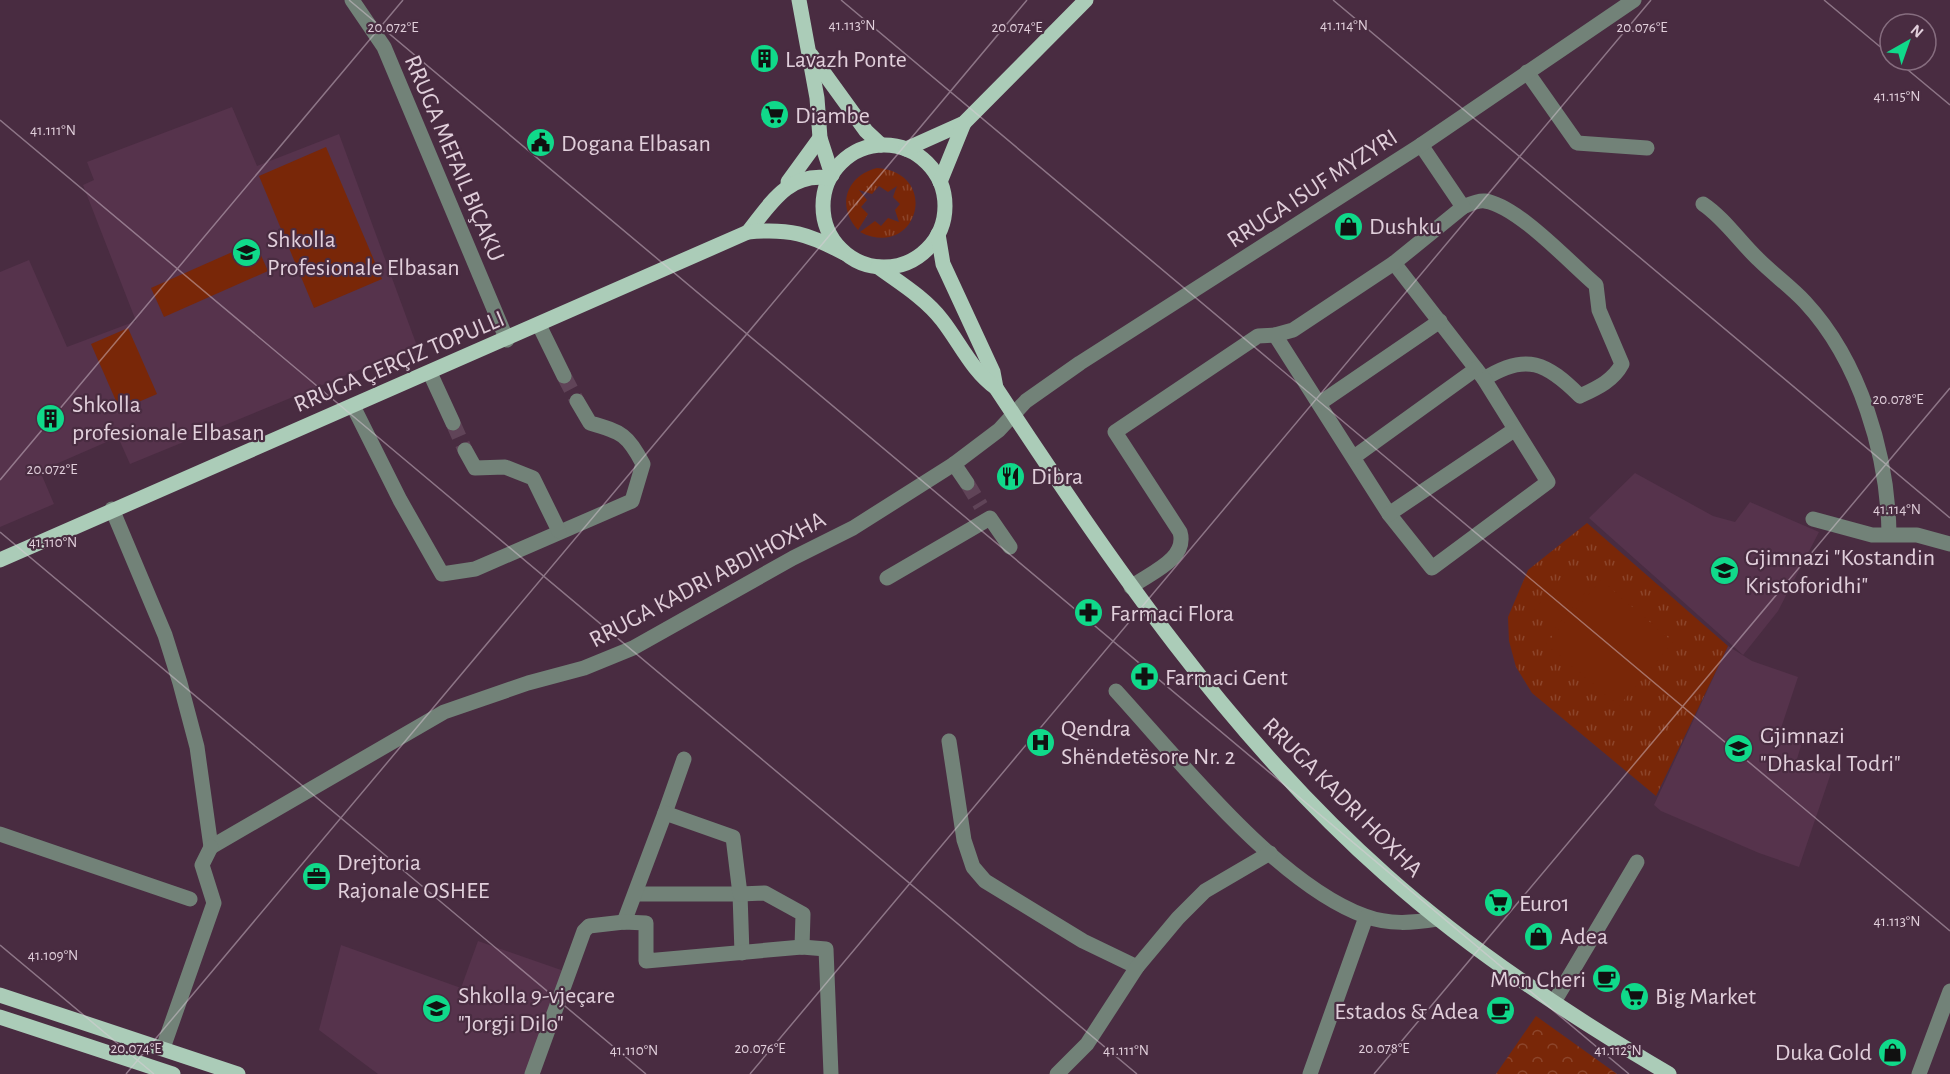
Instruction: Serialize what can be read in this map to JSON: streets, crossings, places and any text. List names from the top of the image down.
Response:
{
  "streets": {
    "main road": ["RRUGA ÇERÇIZ TOPULLI", "RRUGA KADRI HOXHA"],
    "street": ["RRUGA MEFAIL BIÇAKU", "RRUGA ISUF MYZYRI", "RRUGA KADRI ABDIHOXHA"]
  },
  "crossings": [
    ["RRUGA MEFAIL BIÇAKU", "RRUGA ÇERÇIZ TOPULLI"],
    ["RRUGA ISUF MYZYRI", "RRUGA KADRI ABDIHOXHA"],
    ["RRUGA ISUF MYZYRI", "RRUGA KADRI HOXHA"],
    ["RRUGA KADRI ABDIHOXHA", "RRUGA KADRI HOXHA"]
  ],
  "places": {
    "building": ["Lavazh Ponte", "Shkolla profesionale Elbasan"],
    "supermarket": ["Diambe", "Euro1", "Big Market"],
    "public building": ["Dogana Elbasan"],
    "shop": ["Dushku", "Adea", "Duka Gold"],
    "school or university": [
      "Shkolla Profesionale Elbasan",
      "Gjimnazi \"Kostandin Kristoforidhi\"",
      "Gjimnazi \"Dhaskal Todri\"",
      "Shkolla 9-vjeçare \"Jorgji Dilo\""
    ],
    "restaurant": ["Dibra"],
    "pharmacy": ["Farmaci Flora", "Farmaci Gent"],
    "hospital": ["Qendra Shëndetësore Nr. 2"],
    "office": ["Drejtoria Rajonale OSHEE"],
    "cafe": ["Mon Cheri", "Estados & Adea"]
  },
  "north": "top right",
  "coordinates": [
    "41.113°N",
    "41.114°N",
    "20.072°E",
    "20.074°E",
    "20.076°E",
    "41.115°N",
    "41.111°N",
    "20.078°E",
    "41.110°N",
    "41.109°N",
    "41.112°N"
  ]
}
